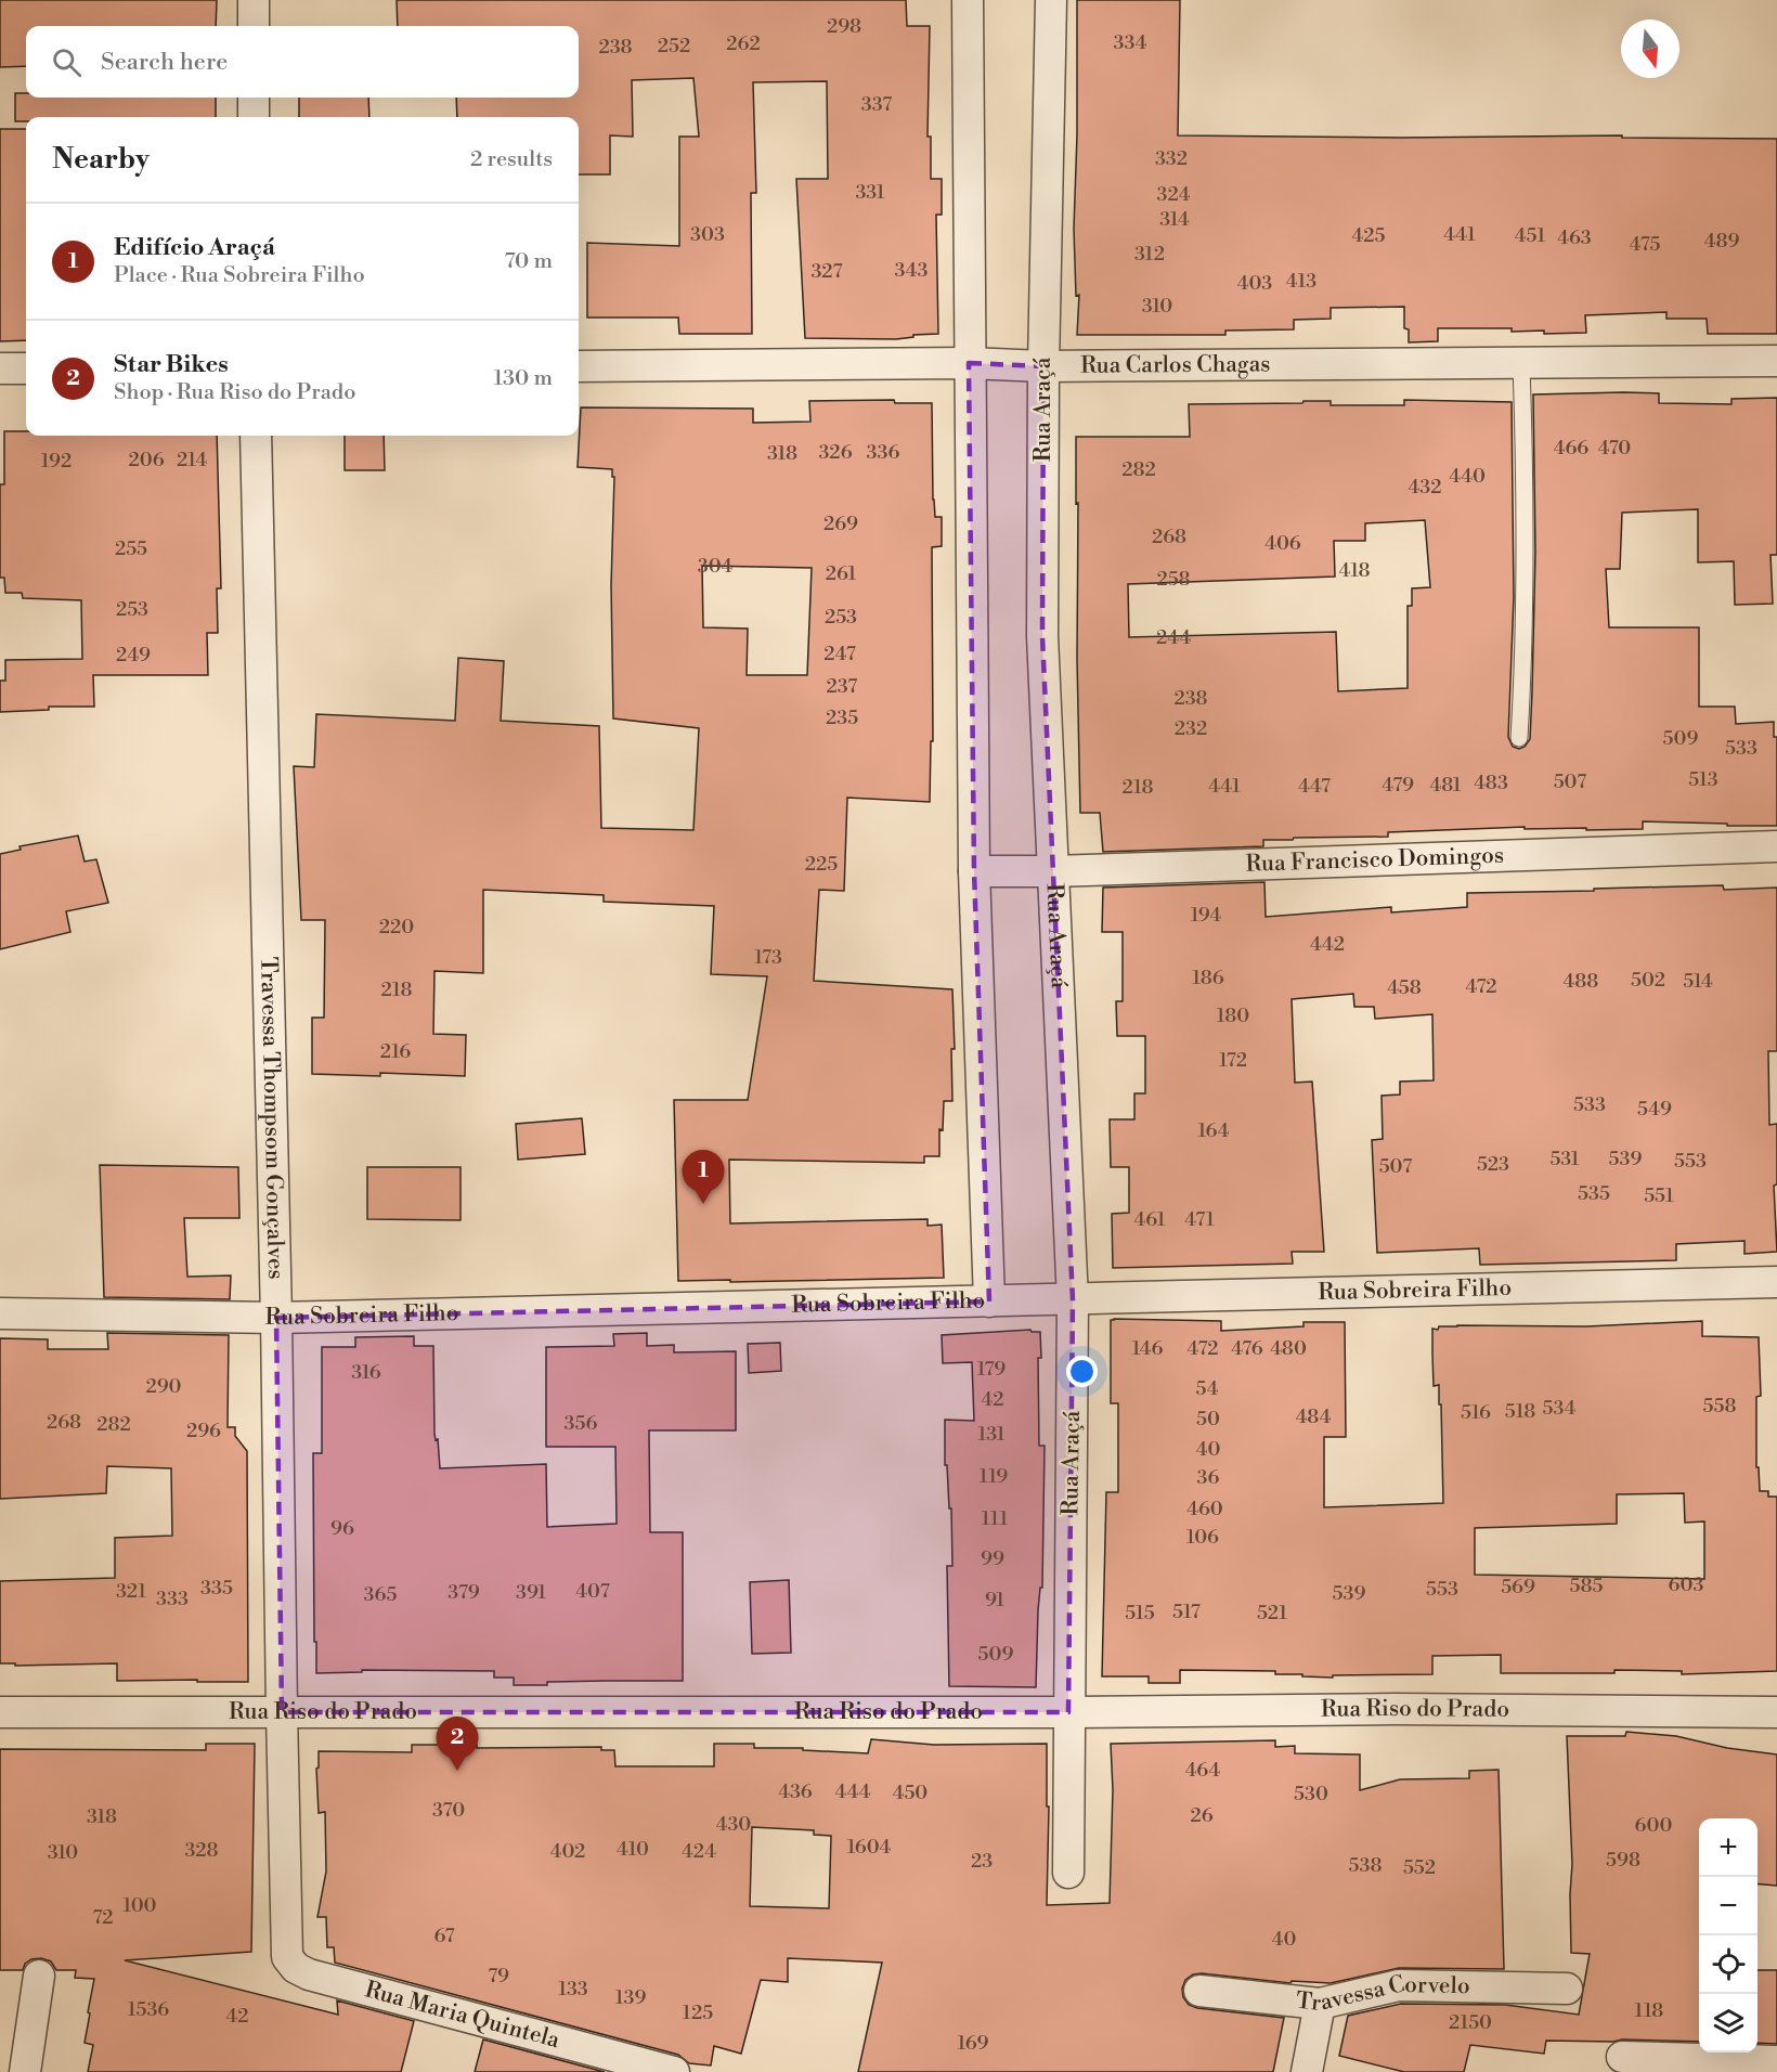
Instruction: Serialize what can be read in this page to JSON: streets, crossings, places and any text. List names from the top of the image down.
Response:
{
  "streets": {
    "street": [
      "Rua Carlos Chagas",
      "Rua Araçá",
      "Rua Francisco Domingos",
      "Travessa Thompsom Gonçalves",
      "Rua Sobreira Filho",
      "Rua Riso do Prado",
      "Travessa Corvelo",
      "Rua Maria Quintela"
    ]
  },
  "crossings": [
    ["Rua Carlos Chagas", "Rua Araçá"],
    ["Rua Araçá", "Rua Francisco Domingos"],
    ["Rua Araçá", "Rua Sobreira Filho"],
    ["Rua Araçá", "Rua Riso do Prado"],
    ["Travessa Thompsom Gonçalves", "Rua Sobreira Filho"],
    ["Travessa Thompsom Gonçalves", "Rua Riso do Prado"],
    ["Travessa Thompsom Gonçalves", "Rua Maria Quintela"]
  ],
  "house_numbers": [
    "298",
    "334",
    "262",
    "252",
    "238",
    "337",
    "332",
    "331",
    "324",
    "314",
    "303",
    "441",
    "425",
    "451",
    "463",
    "489",
    "475",
    "312",
    "343",
    "327",
    "413",
    "403",
    "310",
    "466",
    "470",
    "326",
    "336",
    "318",
    "206",
    "214",
    "192",
    "282",
    "440",
    "432",
    "269",
    "268",
    "406",
    "255",
    "304",
    "418",
    "261",
    "258",
    "253",
    "253",
    "244",
    "247",
    "249",
    "237",
    "238",
    "235",
    "232",
    "509",
    "533",
    "513",
    "507",
    "483",
    "479",
    "481",
    "441",
    "447",
    "218",
    "225",
    "194",
    "220",
    "442",
    "173",
    "186",
    "502",
    "488",
    "514",
    "472",
    "458",
    "218",
    "180",
    "216",
    "172",
    "533",
    "549",
    "164",
    "531",
    "539",
    "553",
    "523",
    "507",
    "535",
    "551",
    "461",
    "471",
    "146",
    "472",
    "476",
    "480",
    "179",
    "316",
    "290",
    "54",
    "42",
    "558",
    "534",
    "518",
    "516",
    "484",
    "50",
    "268",
    "356",
    "282",
    "296",
    "131",
    "40",
    "119",
    "36",
    "460",
    "111",
    "96",
    "106",
    "99",
    "603",
    "585",
    "569",
    "335",
    "553",
    "321",
    "407",
    "379",
    "391",
    "539",
    "365",
    "333",
    "91",
    "517",
    "515",
    "521",
    "509",
    "464",
    "436",
    "444",
    "450",
    "530",
    "370",
    "26",
    "318",
    "430",
    "600",
    "1604",
    "410",
    "328",
    "402",
    "424",
    "310",
    "598",
    "23",
    "538",
    "552",
    "100",
    "72",
    "67",
    "40",
    "79",
    "133",
    "139",
    "1536",
    "118",
    "125",
    "42",
    "2150",
    "169"
  ],
  "north": "bottom",
  "page": {
    "search": "Search here",
    "heading": ["Nearby", "2 results"],
    "list": [
      {
        "mark": "1",
        "name": "Edifício Araçá",
        "note": "Place · Rua Sobreira Filho",
        "value": "70 m"
      },
      {
        "mark": "2",
        "name": "Star Bikes",
        "note": "Shop · Rua Riso do Prado",
        "value": "130 m"
      }
    ],
    "pins": ["1", "2"],
    "map_buttons": ["+", "−"]
  }
}
